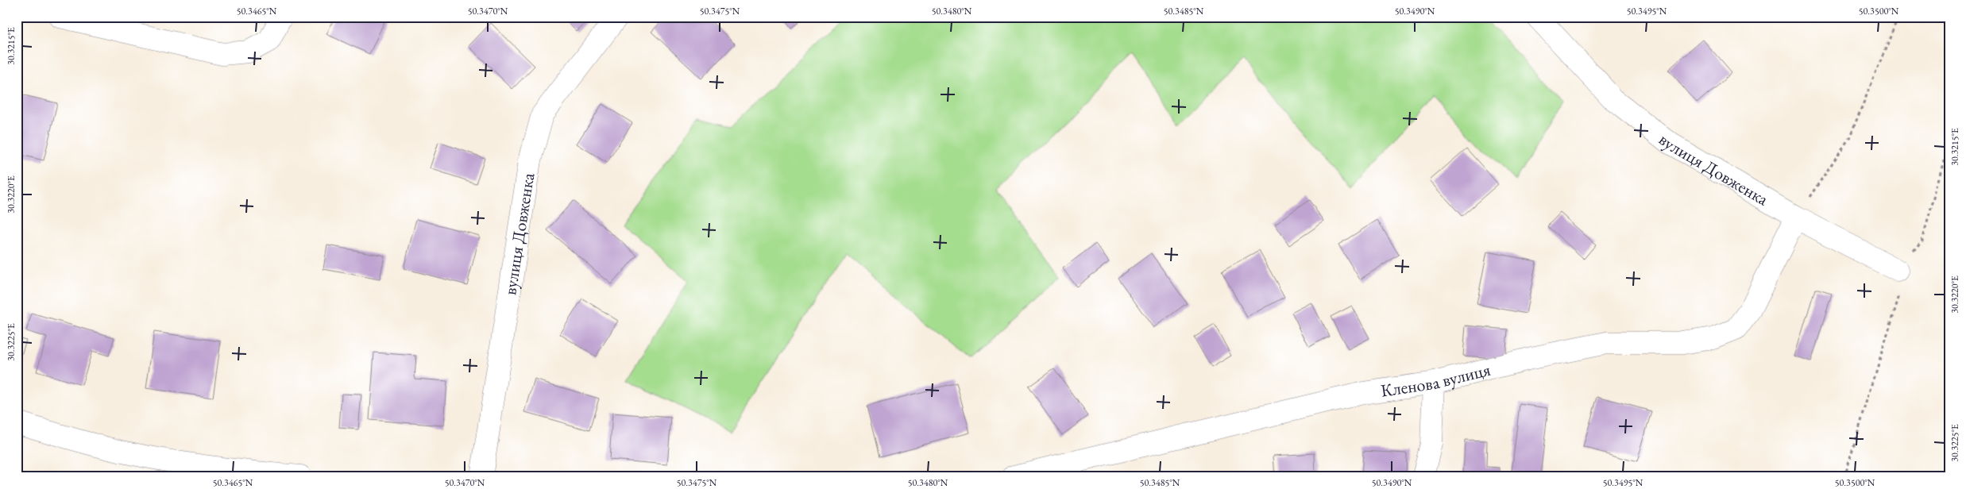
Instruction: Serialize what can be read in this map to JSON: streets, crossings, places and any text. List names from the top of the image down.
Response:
{
  "streets": {
    "street": ["вулиця Довженка", "Кленова вулиця"]
  },
  "crossings": [
    ["вулиця Довженка", "Кленова вулиця"]
  ],
  "coordinates": [
    "50.3465°N",
    "50.3470°N",
    "50.3475°N",
    "50.3480°N",
    "50.3485°N",
    "50.3490°N",
    "50.3495°N",
    "50.3500°N",
    "30.3215°E",
    "30.3220°E",
    "30.3225°E"
  ]
}
